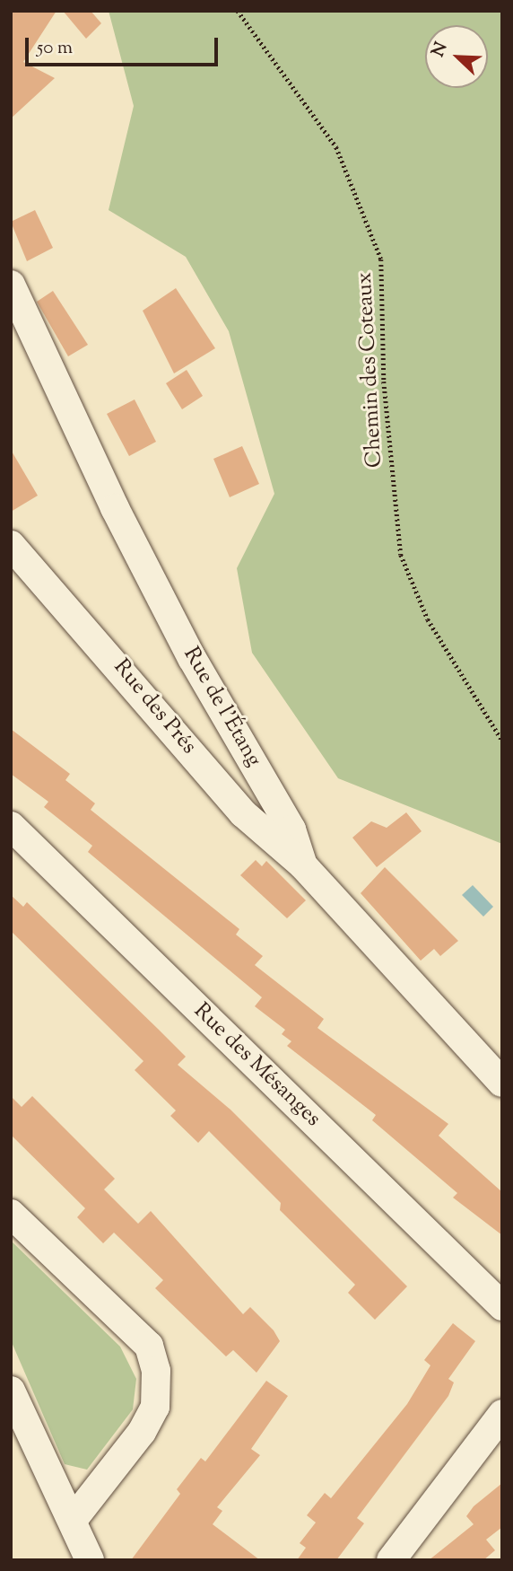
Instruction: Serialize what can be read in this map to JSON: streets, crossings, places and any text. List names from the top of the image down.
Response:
{
  "streets": {
    "street": ["Rue des Prés", "Rue de l'Étang", "Rue des Mésanges"],
    "path": ["Chemin des Coteaux"]
  },
  "crossings": [
    ["Rue des Prés", "Rue de l'Étang"]
  ],
  "scale_bar": "50 m",
  "north": "top left"
}
